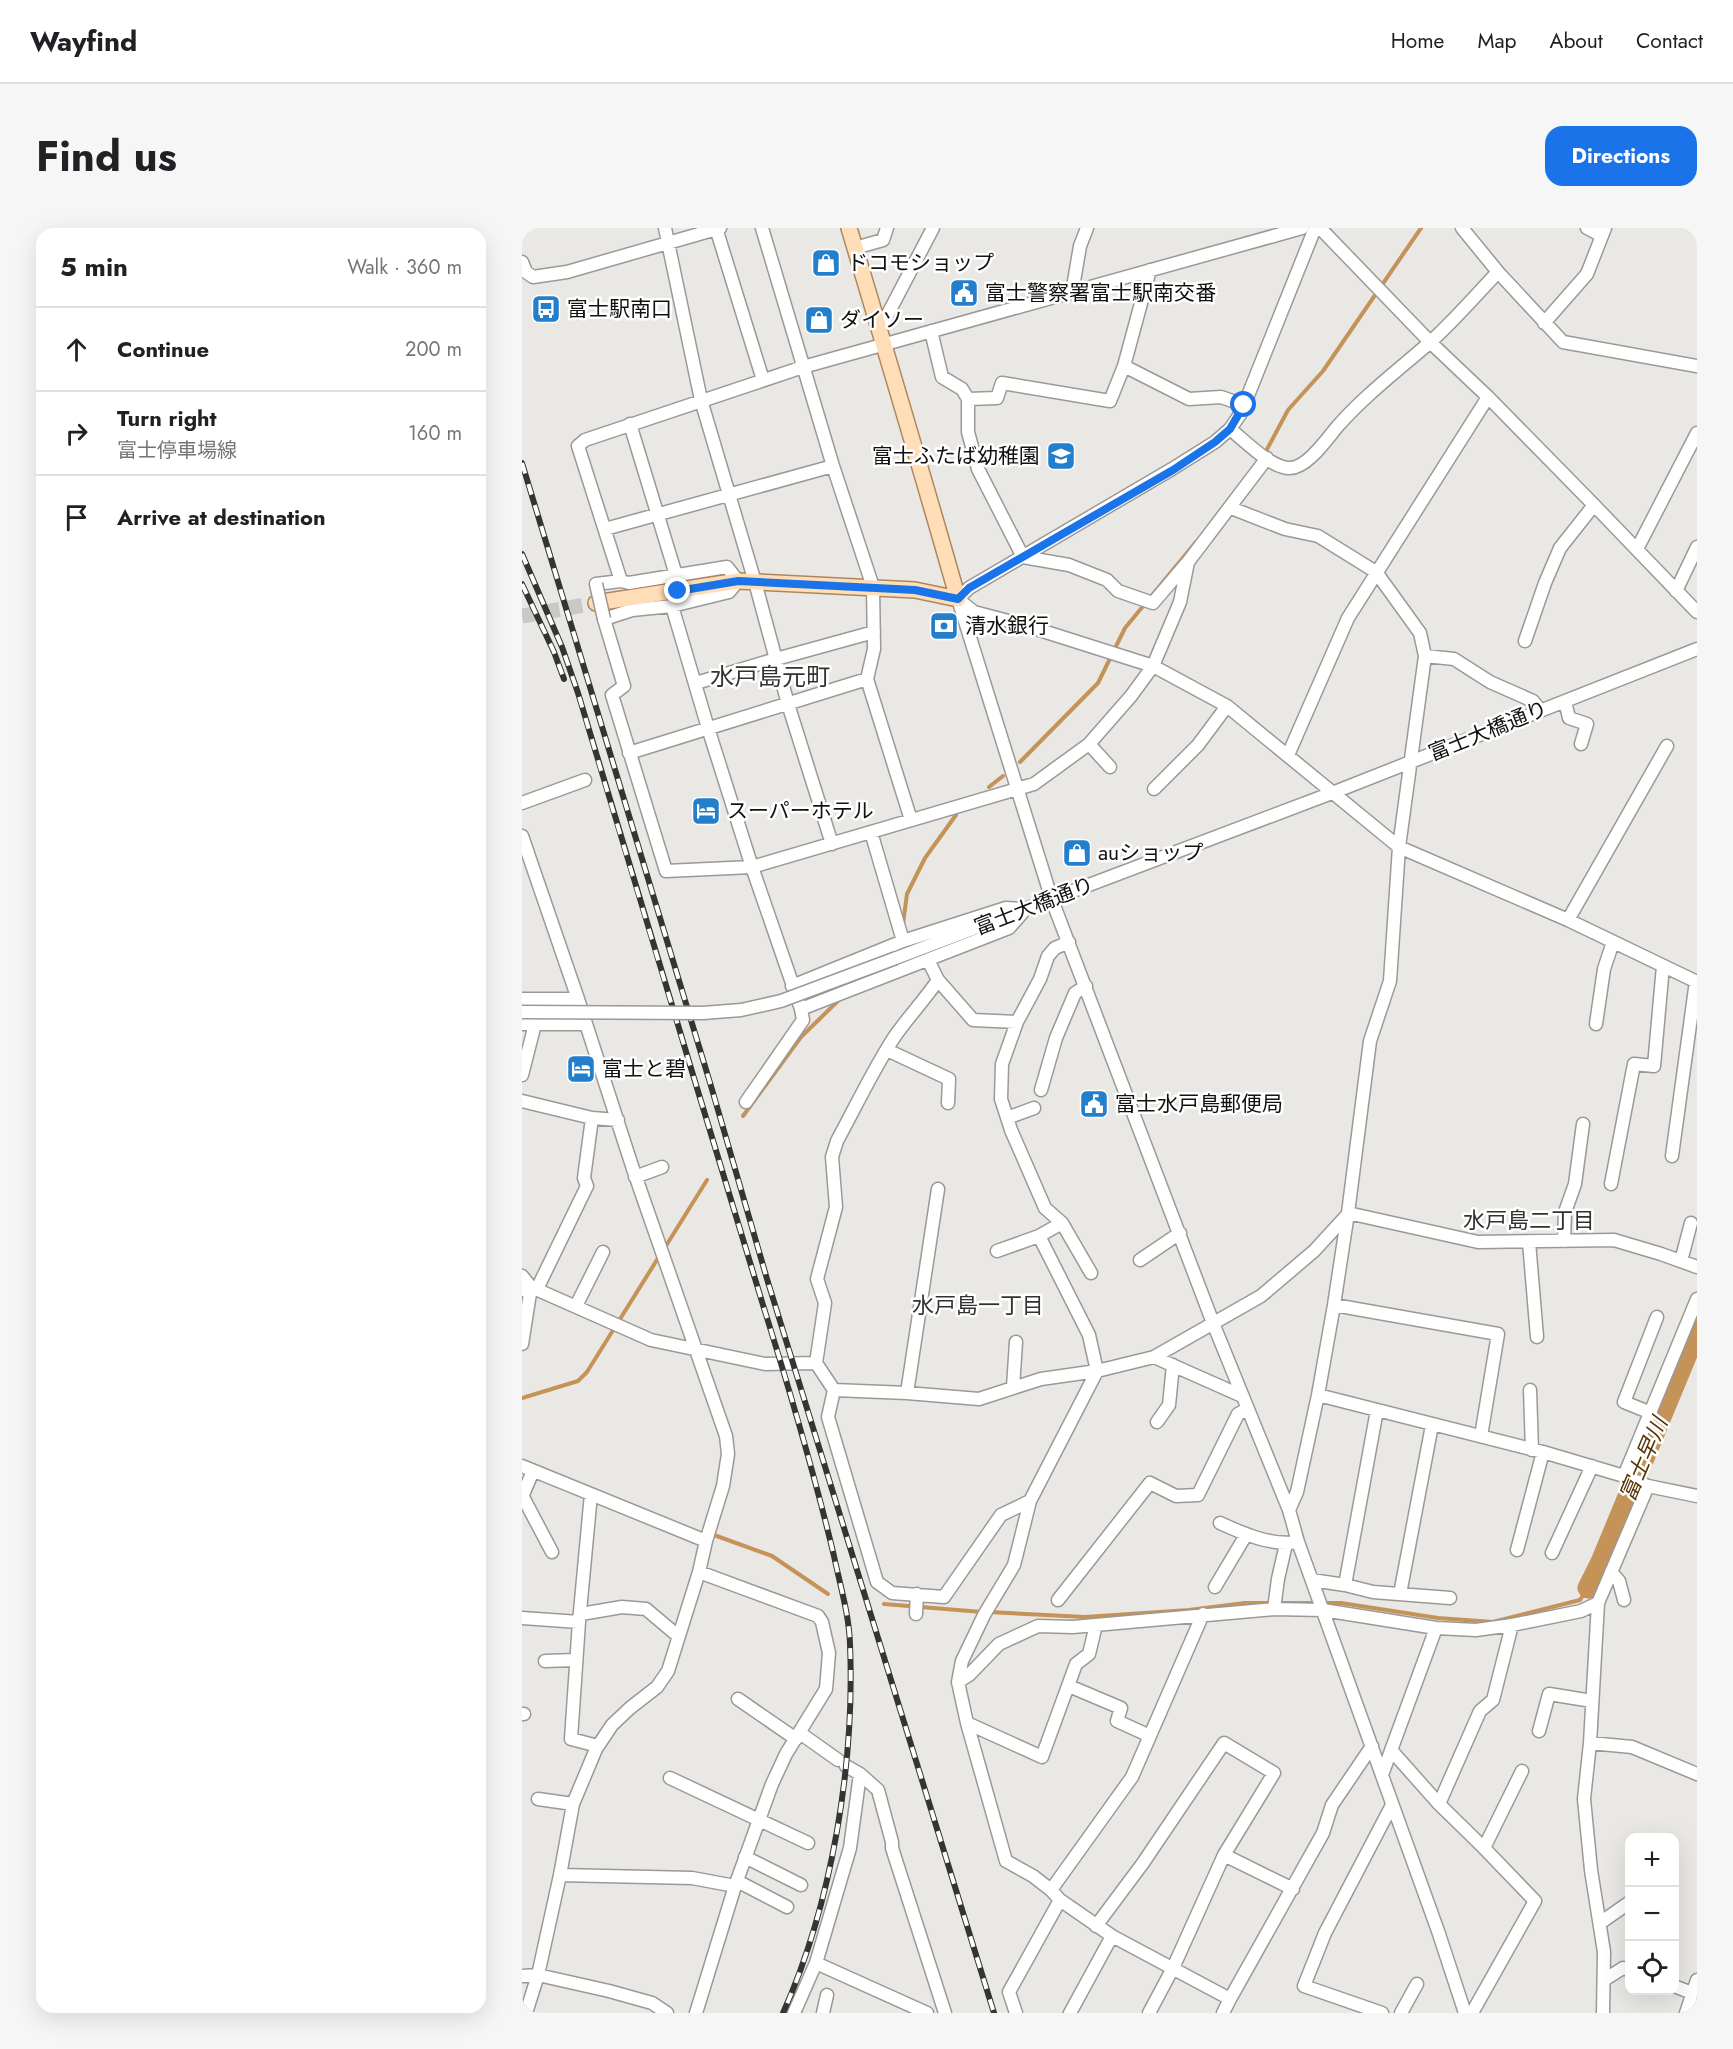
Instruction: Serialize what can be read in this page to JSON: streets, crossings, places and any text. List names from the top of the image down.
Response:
{
  "streets": {
    "street": ["富士大橋通り"]
  },
  "districts": ["水戸島元町", "水戸島二丁目", "水戸島一丁目"],
  "water": ["富士早川"],
  "places": {
    "shop": ["ドコモショップ", "ダイソー", "auショップ"],
    "public building": ["富士警察署富士駅南交番", "富士水戸島郵便局"],
    "bus stop": ["富士駅南口"],
    "school or university": ["富士ふたば幼稚園"],
    "bank": ["清水銀行"],
    "hotel": ["スーパーホテル", "富士と碧"]
  },
  "page": {
    "header": "Wayfind",
    "nav": [
      "Home",
      "Map",
      "About",
      "Contact"
    ],
    "title": "Find us",
    "buttons": "Directions",
    "heading": ["5 min", "Walk · 360 m"],
    "list": [
      ["Continue", "200 m"],
      ["Turn right", "富士停車場線", "160 m"],
      "Arrive at destination"
    ],
    "map_buttons": ["+", "−"]
  }
}
